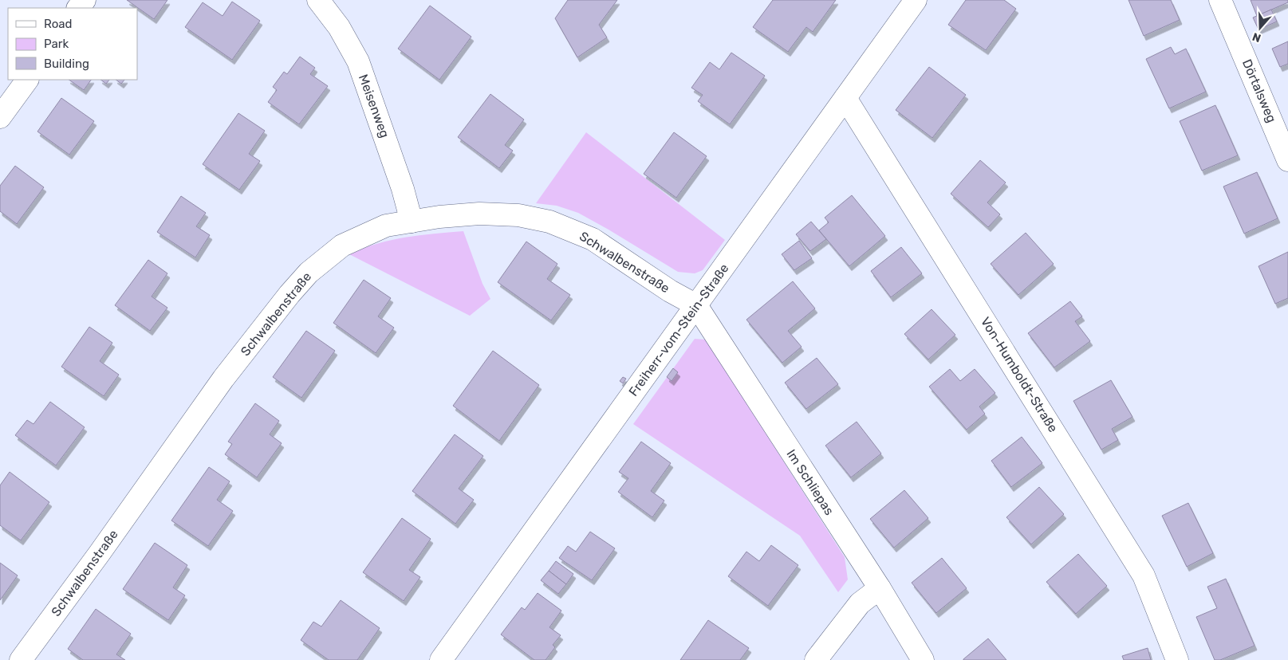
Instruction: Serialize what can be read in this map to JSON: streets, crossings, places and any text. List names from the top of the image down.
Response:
{
  "streets": {
    "street": [
      "Dörtalsweg",
      "Meisenweg",
      "Schwalbenstraße",
      "Freiherr-vom-Stein-Straße",
      "Von-Humboldt-Straße",
      "Im Schliepas"
    ]
  },
  "crossings": [
    ["Meisenweg", "Schwalbenstraße"],
    ["Schwalbenstraße", "Freiherr-vom-Stein-Straße"],
    ["Schwalbenstraße", "Im Schliepas"],
    ["Freiherr-vom-Stein-Straße", "Von-Humboldt-Straße"],
    ["Freiherr-vom-Stein-Straße", "Im Schliepas"]
  ],
  "legend": ["Road", "Park", "Building"],
  "north": "bottom"
}
